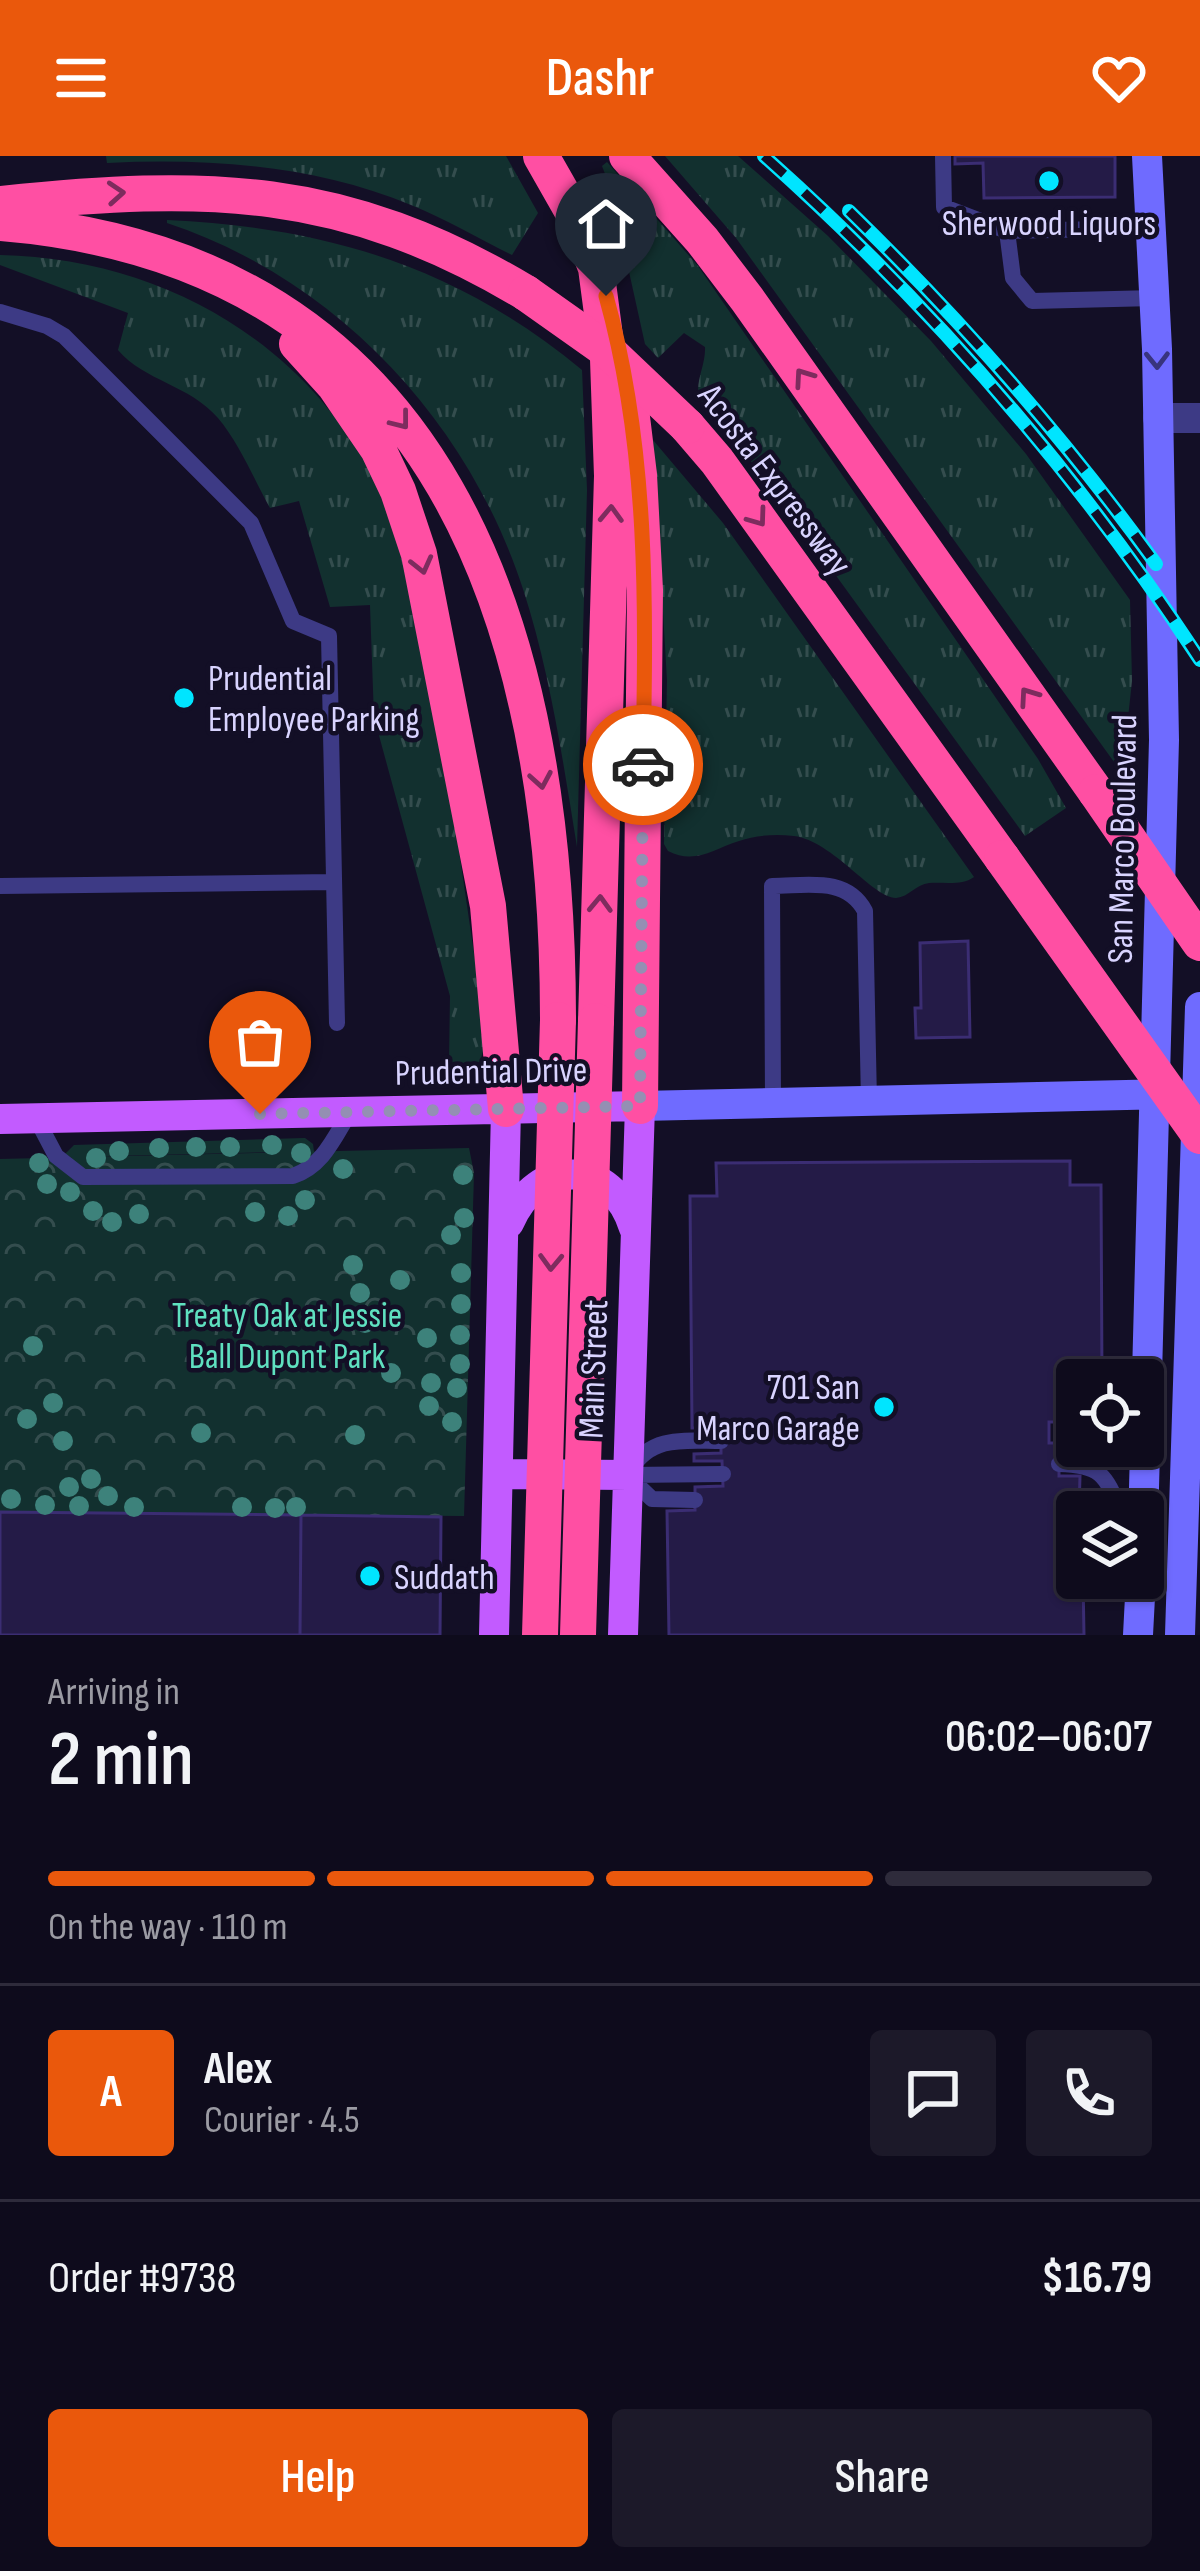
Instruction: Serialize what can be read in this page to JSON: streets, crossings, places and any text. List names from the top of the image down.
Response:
{
  "streets": {
    "highway": ["Acosta Expressway"],
    "main road": ["San Marco Boulevard", "Prudential Drive", "Main Street"]
  },
  "crossings": [
    ["San Marco Boulevard", "Prudential Drive"],
    ["Prudential Drive", "Main Street"]
  ],
  "parks": ["Treaty Oak at Jessie Ball Dupont Park"],
  "places": [
    "Sherwood Liquors",
    "Prudential Employee Parking",
    "701 San Marco Garage",
    "Suddath"
  ],
  "page": {
    "header": "Dashr",
    "heading": ["2 min", "Arriving in", "06:02–06:07"],
    "panel": [
      "Alex",
      "Courier · 4.5",
      "Order #9738",
      "$16.79"
    ],
    "bar": "On the way · 110 m",
    "round": "A",
    "buttons": ["Help", "Share"]
  }
}
